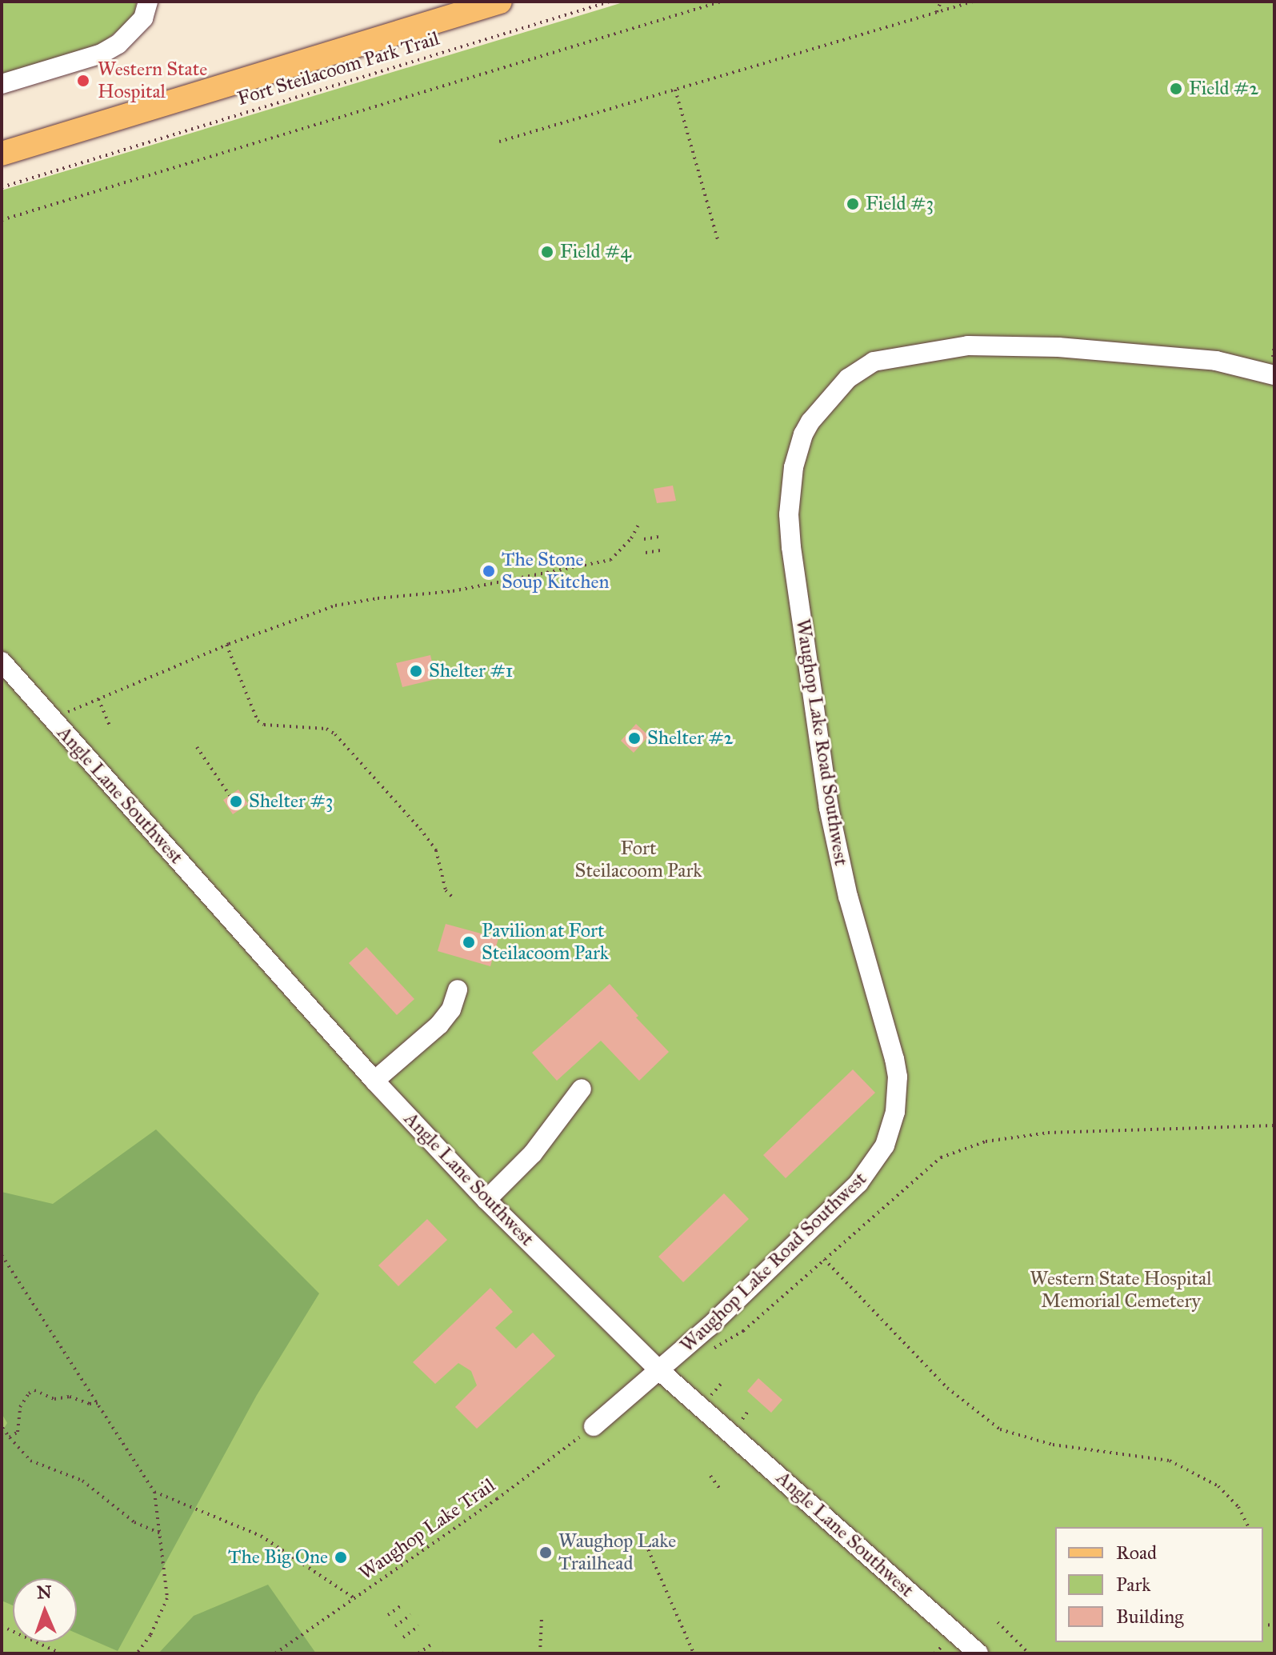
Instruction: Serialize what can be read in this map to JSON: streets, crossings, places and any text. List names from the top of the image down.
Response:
{
  "streets": {
    "street": ["Waughop Lake Road Southwest", "Angle Lane Southwest"],
    "path": ["Fort Steilacoom Park Trail", "Waughop Lake Trail"]
  },
  "crossings": [
    ["Waughop Lake Road Southwest", "Angle Lane Southwest"],
    ["Waughop Lake Road Southwest", "Waughop Lake Trail"]
  ],
  "parks": ["Fort Steilacoom Park", "Western State Hospital Memorial Cemetery"],
  "places": [
    "Western State Hospital",
    "Field #2",
    "Field #3",
    "Field #4",
    "The Stone Soup Kitchen",
    "Shelter #1",
    "Shelter #2",
    "Shelter #3",
    "Pavilion at Fort Steilacoom Park",
    "Waughop Lake Trailhead",
    "The Big One"
  ],
  "legend": ["Road", "Park", "Building"],
  "north": "top"
}
